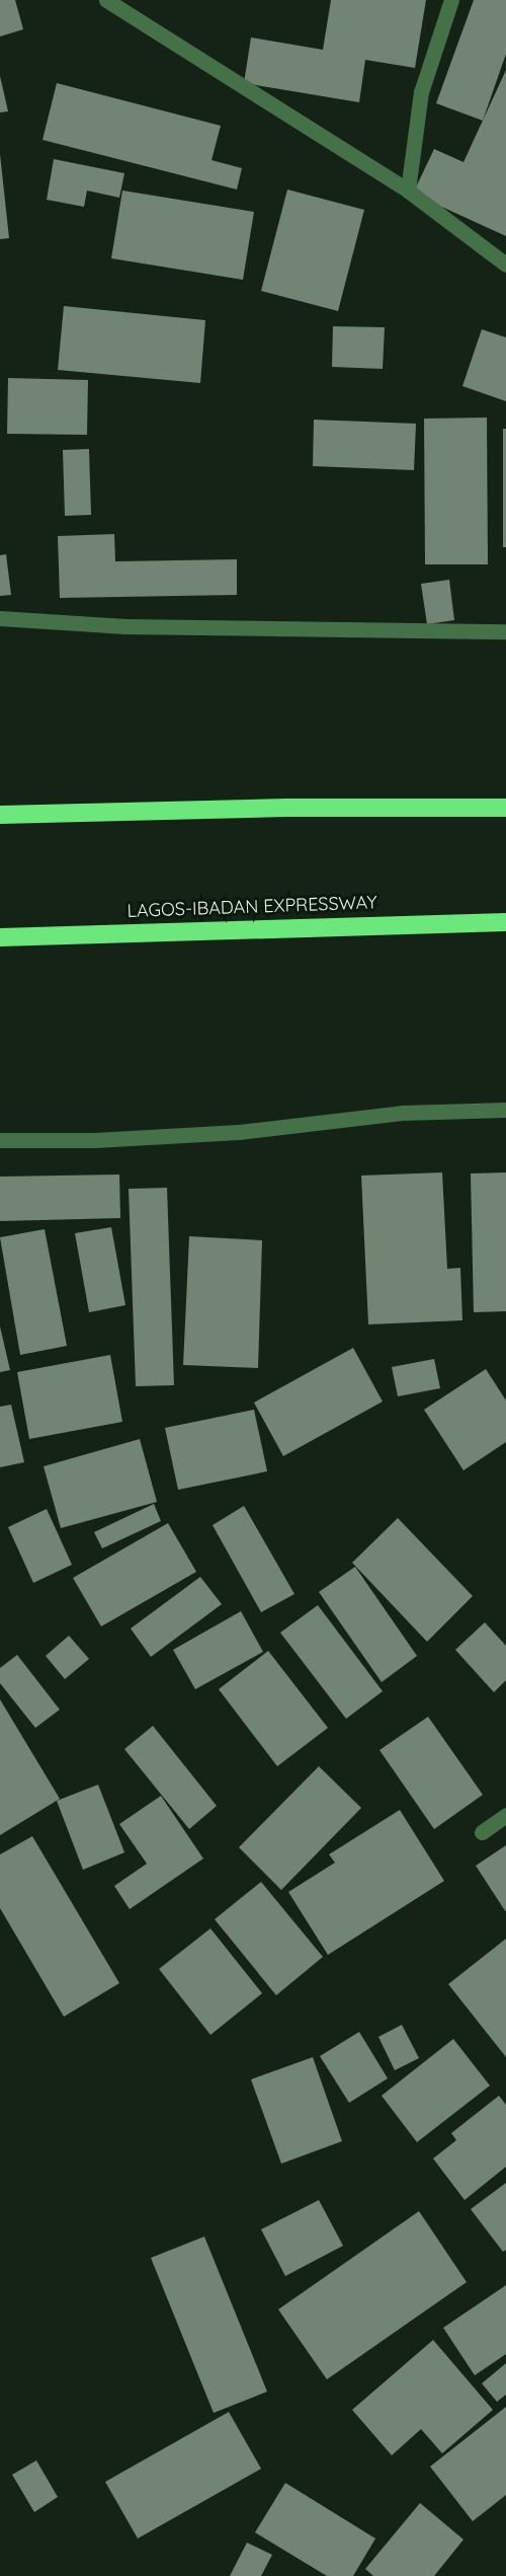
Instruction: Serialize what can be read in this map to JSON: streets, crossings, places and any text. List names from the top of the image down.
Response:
{
  "streets": {
    "highway": ["LAGOS-IBADAN EXPRESSWAY"]
  }
}
